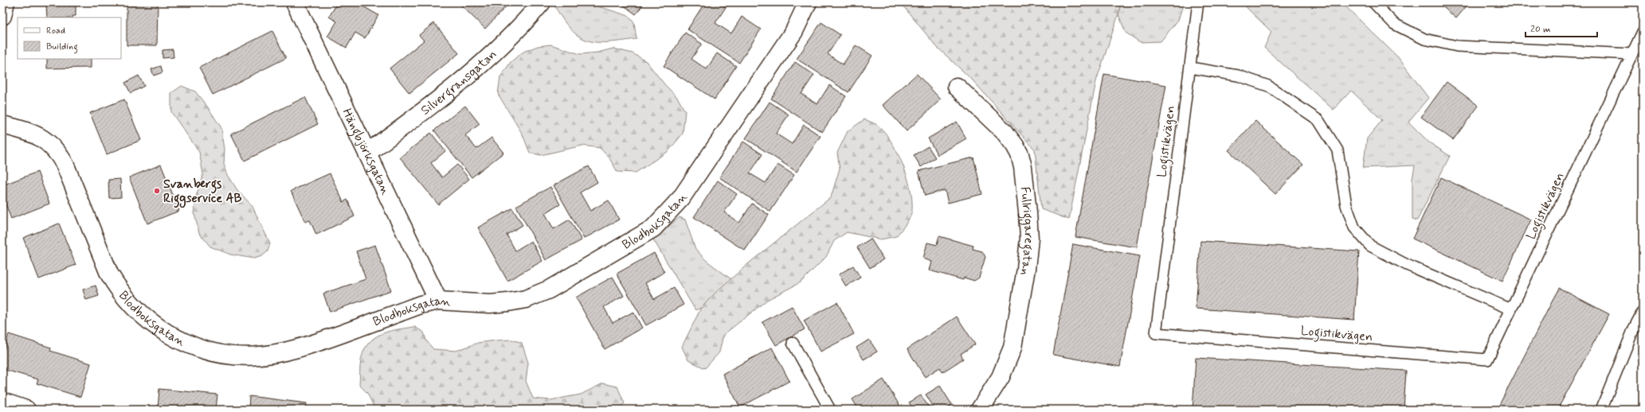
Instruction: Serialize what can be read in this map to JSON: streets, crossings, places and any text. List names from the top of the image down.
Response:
{
  "streets": {
    "street": [
      "Silvergransgatan",
      "Hängbjörksgatan",
      "Blodboksgatan",
      "Fullriggaregatan"
    ],
    "lane": ["Logistikvägen"]
  },
  "crossings": [
    ["Silvergransgatan", "Hängbjörksgatan"],
    ["Hängbjörksgatan", "Blodboksgatan"]
  ],
  "places": ["Svanbergs Riggservice AB"],
  "legend": ["Road", "Building"],
  "scale_bar": "20 m"
}
